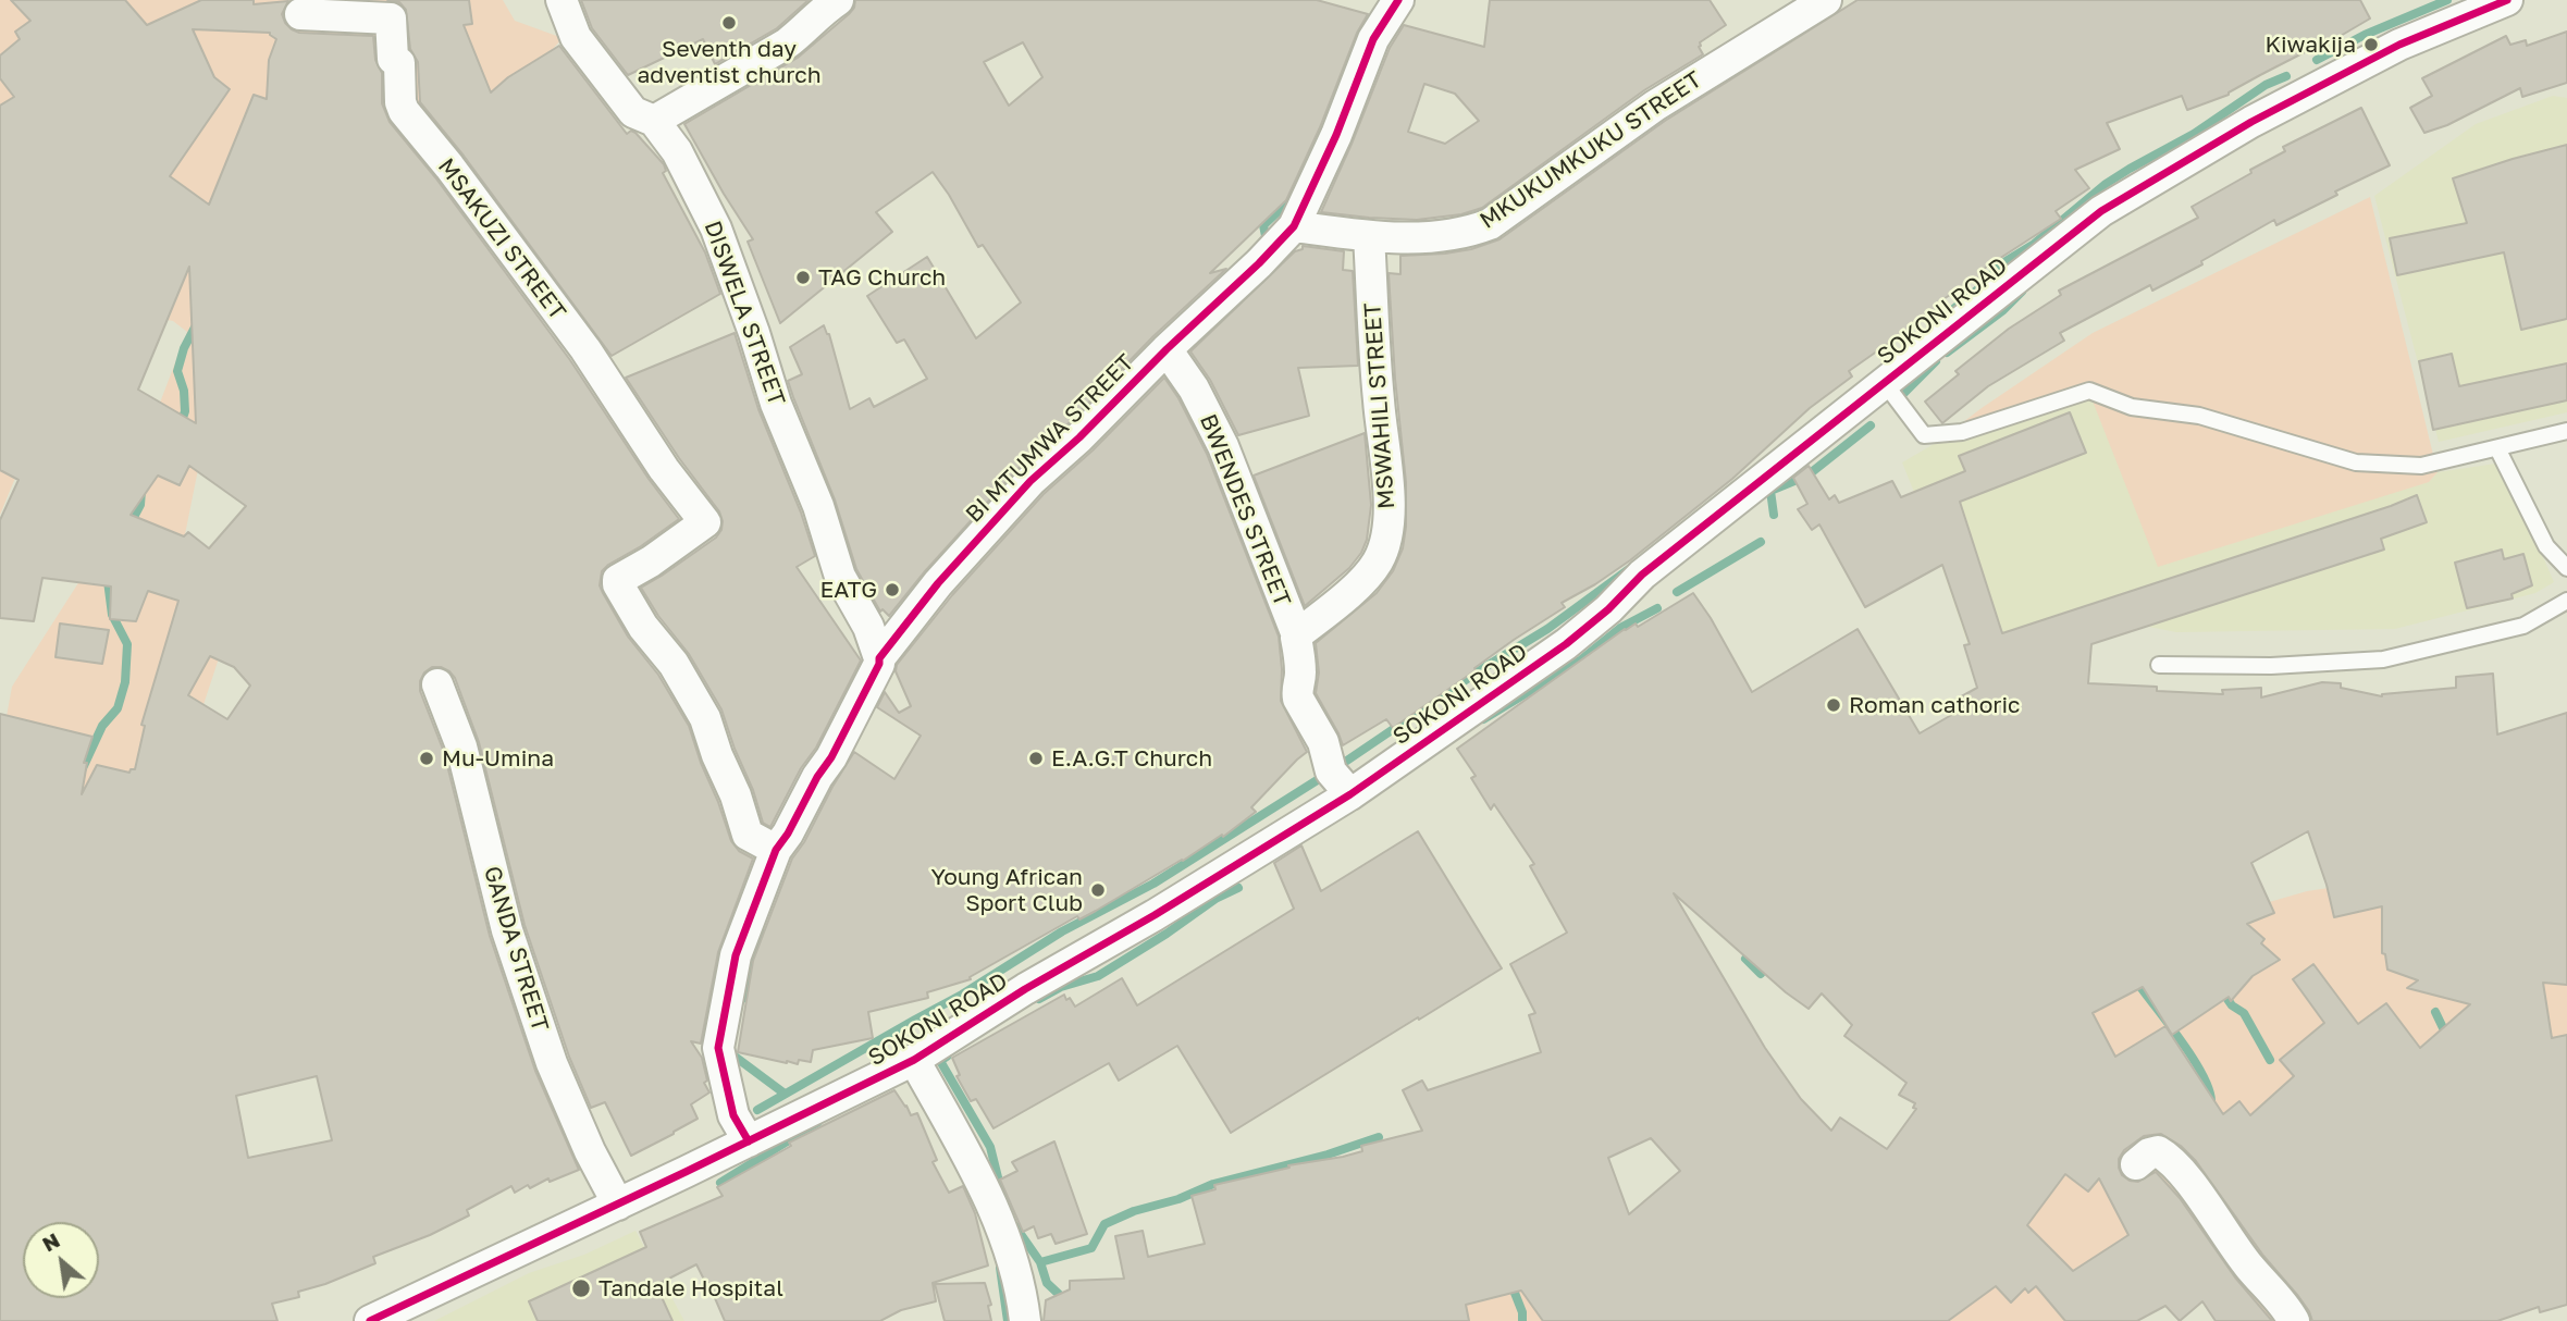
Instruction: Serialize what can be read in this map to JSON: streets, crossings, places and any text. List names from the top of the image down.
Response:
{
  "streets": {
    "street": [
      "MKUKUMKUKU STREET",
      "MSAKUZI STREET",
      "SOKONI ROAD",
      "DISWELA STREET",
      "MSWAHILI STREET",
      "BI MTUMWA STREET",
      "BWENDES STREET",
      "GANDA STREET"
    ]
  },
  "crossings": [
    ["MKUKUMKUKU STREET", "MSWAHILI STREET"],
    ["MKUKUMKUKU STREET", "BI MTUMWA STREET"],
    ["MSAKUZI STREET", "BI MTUMWA STREET"],
    ["SOKONI ROAD", "BI MTUMWA STREET"],
    ["SOKONI ROAD", "GANDA STREET"],
    ["DISWELA STREET", "BI MTUMWA STREET"],
    ["MSWAHILI STREET", "BWENDES STREET"],
    ["BI MTUMWA STREET", "BWENDES STREET"]
  ],
  "places": [
    "Seventh day adventist church",
    "Kiwakija",
    "TAG Church",
    "EATG",
    "Roman cathoric",
    "Mu-Umina",
    "E.A.G.T Church",
    "Young African Sport Club",
    "Tandale Hospital"
  ],
  "north": "top left"
}
